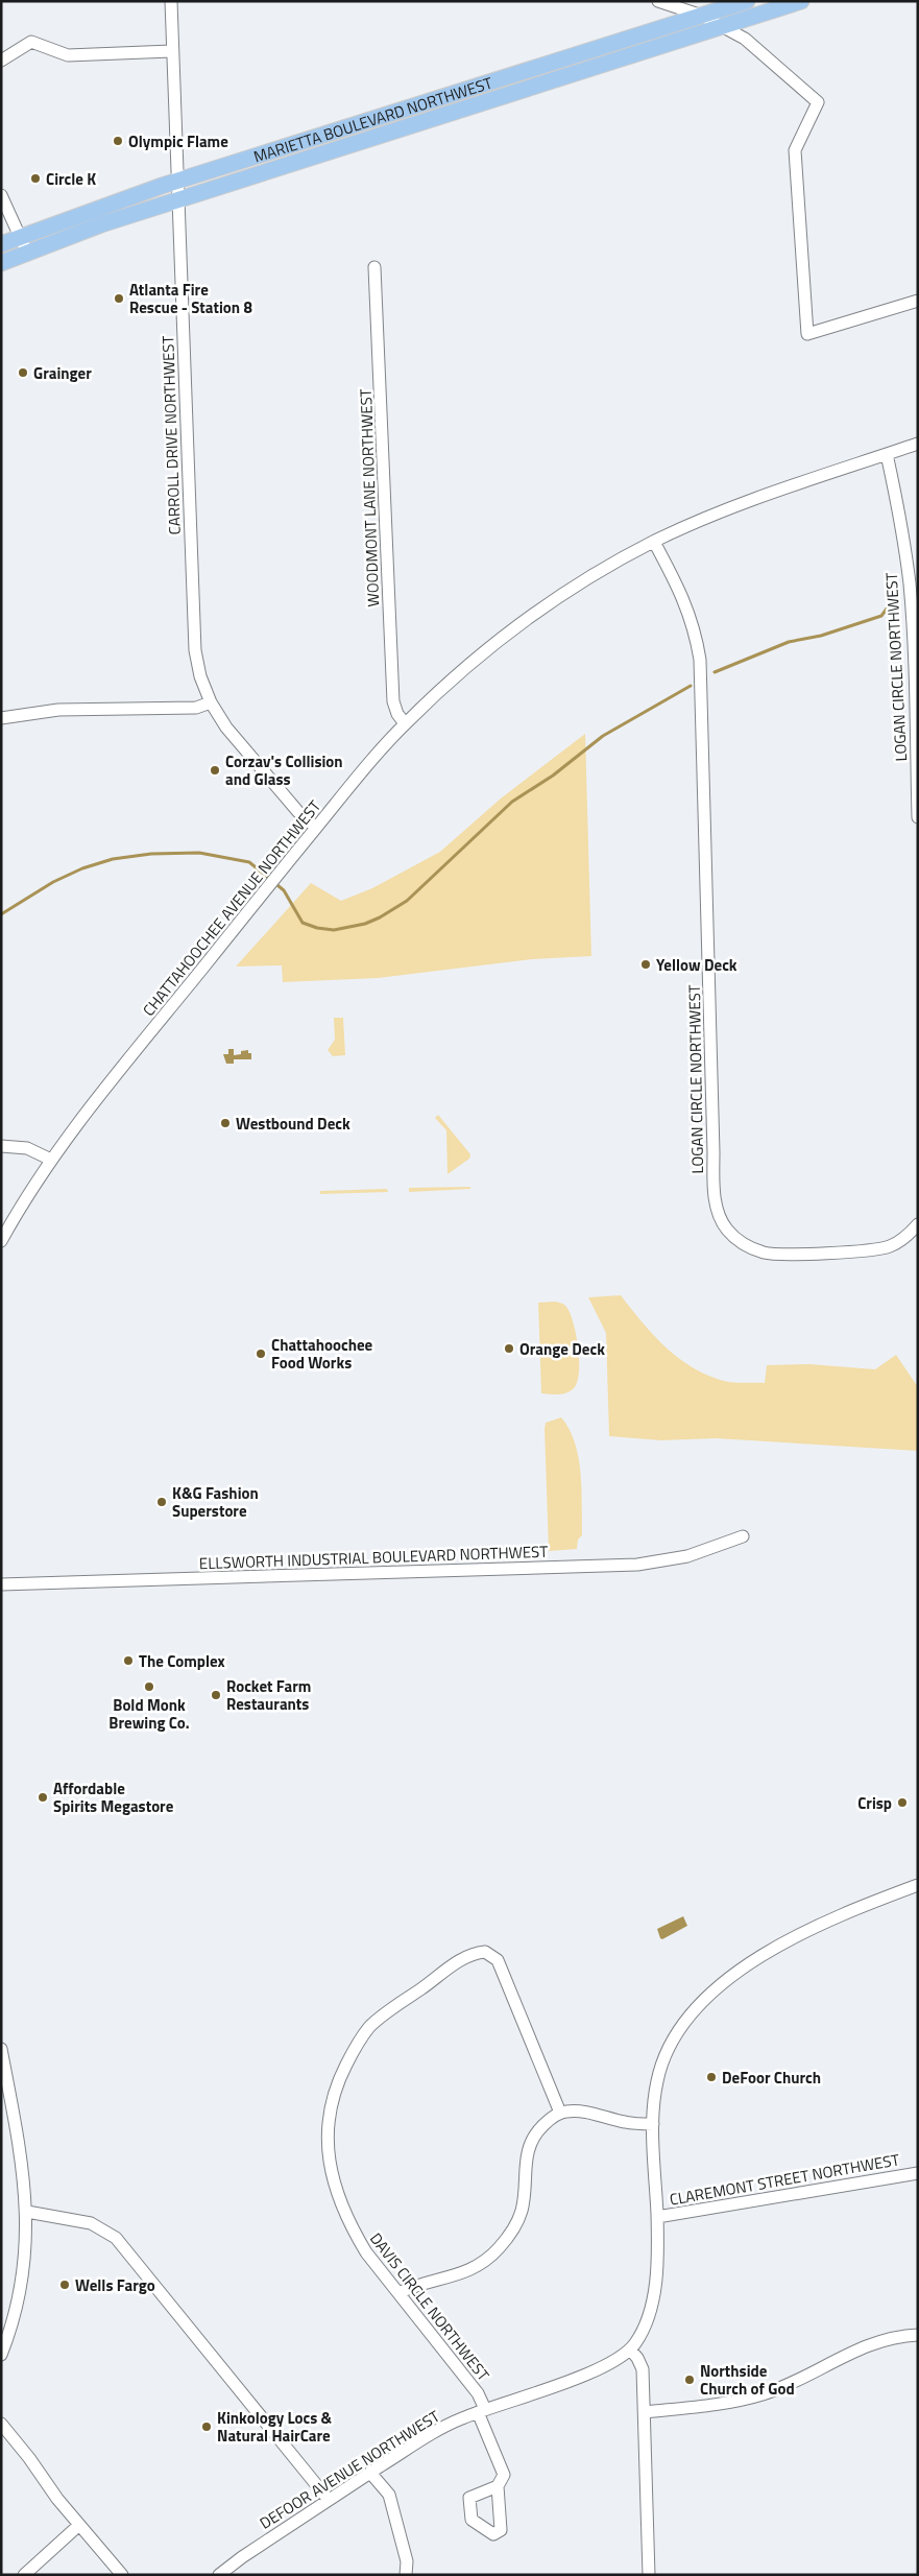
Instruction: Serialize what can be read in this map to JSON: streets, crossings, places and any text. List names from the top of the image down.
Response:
{
  "streets": {
    "main road": ["MARIETTA BOULEVARD NORTHWEST"],
    "street": [
      "CARROLL DRIVE NORTHWEST",
      "WOODMONT LANE NORTHWEST",
      "LOGAN CIRCLE NORTHWEST",
      "CHATTAHOOCHEE AVENUE NORTHWEST",
      "ELLSWORTH INDUSTRIAL BOULEVARD NORTHWEST",
      "CLAREMONT STREET NORTHWEST",
      "DAVIS CIRCLE NORTHWEST",
      "DEFOOR AVENUE NORTHWEST"
    ]
  },
  "crossings": [
    ["MARIETTA BOULEVARD NORTHWEST", "CARROLL DRIVE NORTHWEST"],
    ["CARROLL DRIVE NORTHWEST", "CHATTAHOOCHEE AVENUE NORTHWEST"],
    ["WOODMONT LANE NORTHWEST", "CHATTAHOOCHEE AVENUE NORTHWEST"],
    ["LOGAN CIRCLE NORTHWEST", "CHATTAHOOCHEE AVENUE NORTHWEST"],
    ["CLAREMONT STREET NORTHWEST", "DEFOOR AVENUE NORTHWEST"],
    ["DAVIS CIRCLE NORTHWEST", "DEFOOR AVENUE NORTHWEST"]
  ],
  "places": [
    "Olympic Flame",
    "Circle K",
    "Atlanta Fire Rescue - Station 8",
    "Grainger",
    "Corzav's Collision and Glass",
    "Yellow Deck",
    "Westbound Deck",
    "Orange Deck",
    "Chattahoochee Food Works",
    "K&G Fashion Superstore",
    "The Complex",
    "Bold Monk Brewing Co.",
    "Rocket Farm Restaurants",
    "Affordable Spirits Megastore",
    "Crisp",
    "DeFoor Church",
    "Wells Fargo",
    "Northside Church of God",
    "Kinkology Locs & Natural HairCare"
  ]
}
